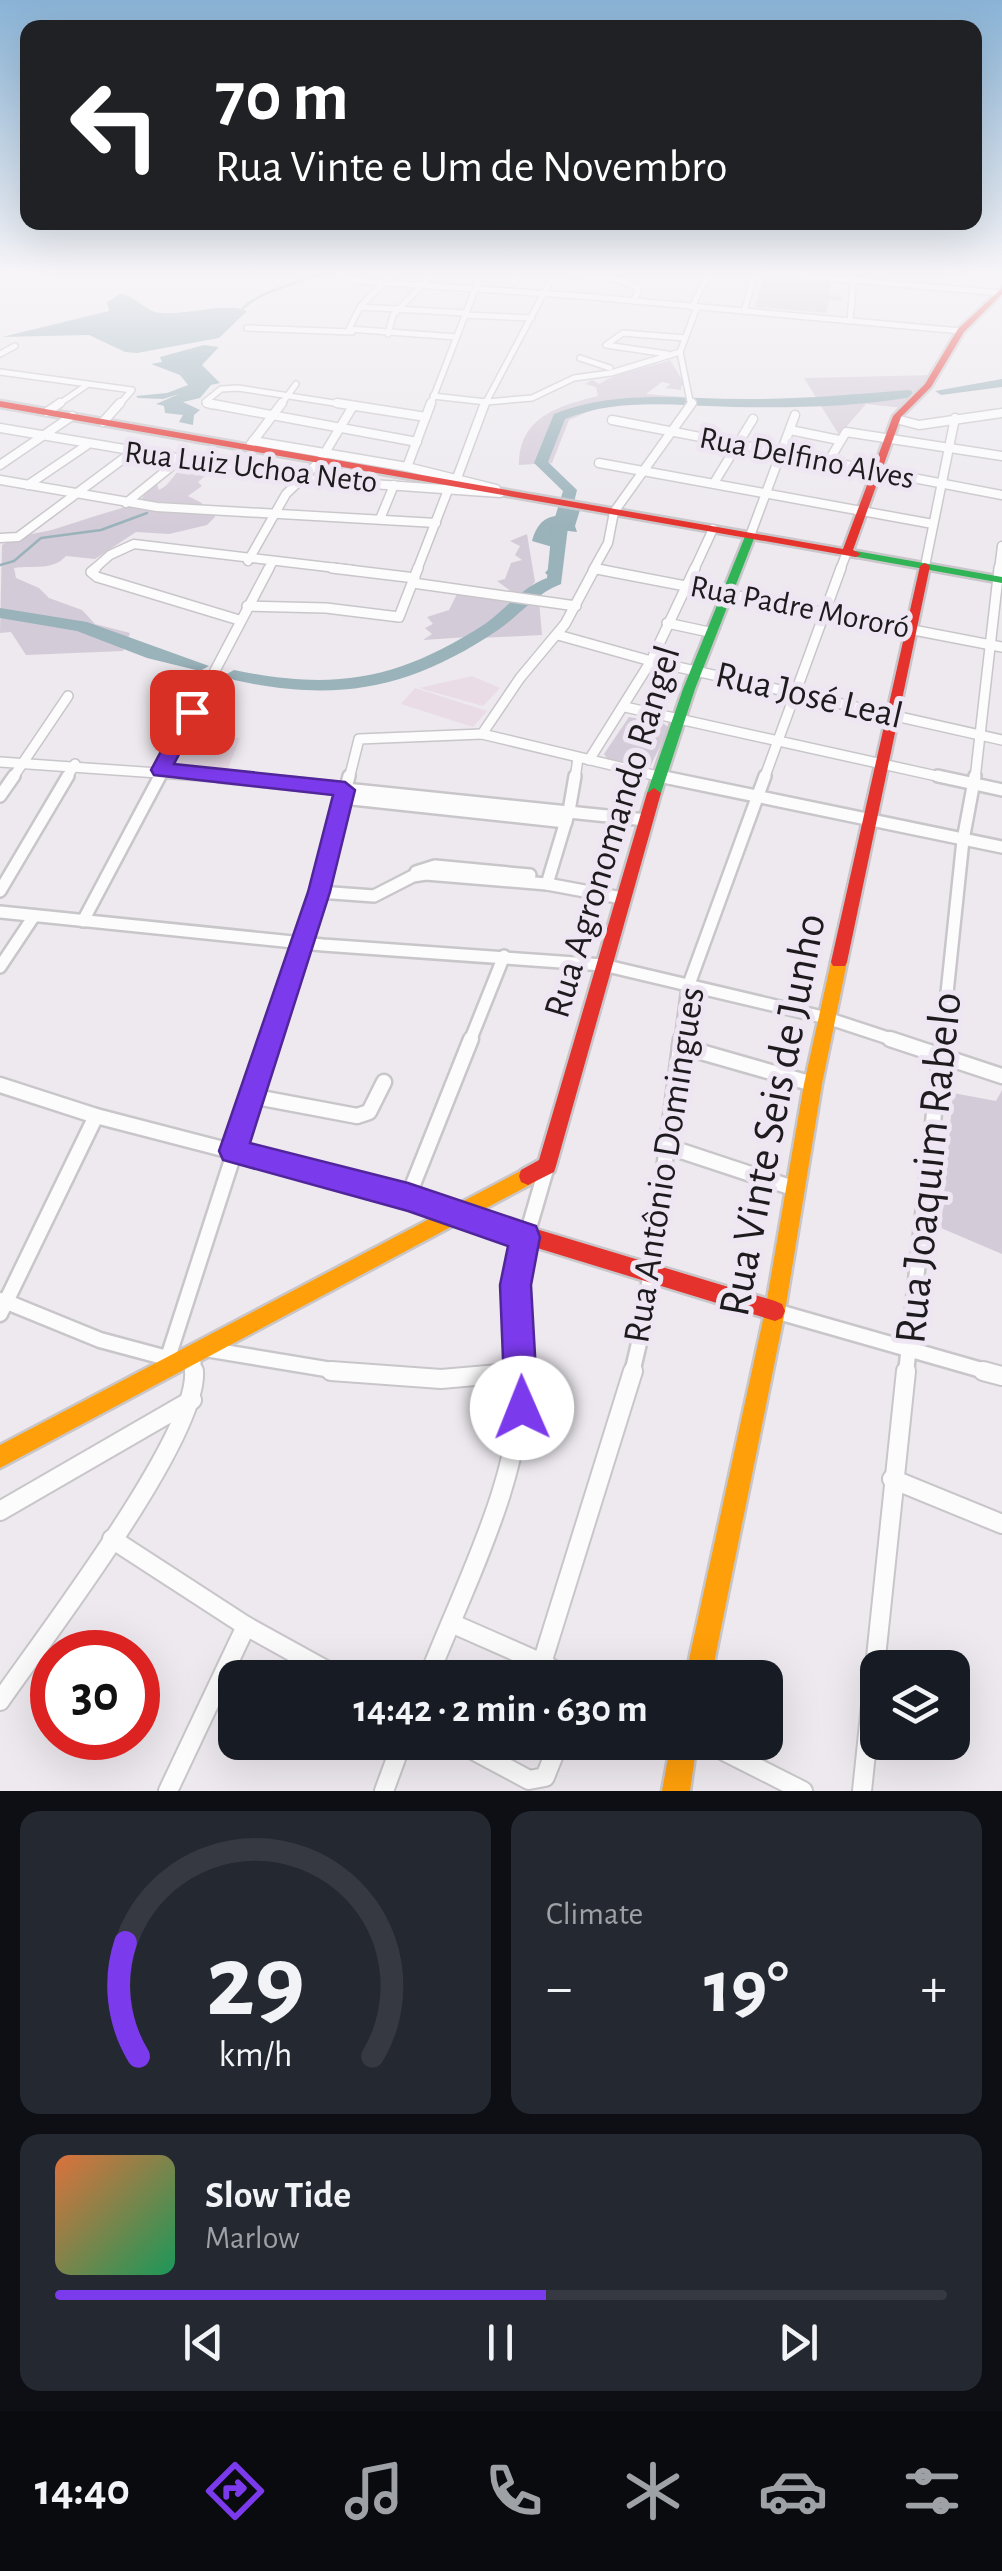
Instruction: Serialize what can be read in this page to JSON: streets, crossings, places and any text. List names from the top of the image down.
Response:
{
  "streets": {
    "main road": ["Rua Agronomando Rangel", "Rua Vinte Seis de Junho", "Rua Antônio Domingues"],
    "street": [
      "Rua Delfino Alves",
      "Rua Luiz Uchoa Neto",
      "Rua Padre Mororó",
      "Rua José Leal",
      "Rua Joaquim Rabelo"
    ]
  },
  "crossings": [
    ["Rua Delfino Alves", "Rua Agronomando Rangel"],
    ["Rua Delfino Alves", "Rua Antônio Domingues"],
    ["Rua Padre Mororó", "Rua Agronomando Rangel"],
    ["Rua Padre Mororó", "Rua Vinte Seis de Junho"],
    ["Rua Padre Mororó", "Rua Antônio Domingues"],
    ["Rua Padre Mororó", "Rua Joaquim Rabelo"],
    ["Rua José Leal", "Rua Agronomando Rangel"],
    ["Rua José Leal", "Rua Vinte Seis de Junho"],
    ["Rua José Leal", "Rua Antônio Domingues"],
    ["Rua José Leal", "Rua Joaquim Rabelo"]
  ],
  "page": {
    "turn": ["70 m", "Rua Vinte e Um de Novembro"],
    "limit": "30",
    "trip": "14:42 · 2 min · 630 m",
    "tile": "Climate",
    "heat": ["−", "19°", "+"],
    "song": ["Slow Tide", "Marlow"],
    "tabs": "14:40",
    "gauge": ["29", "km/h"]
  }
}
